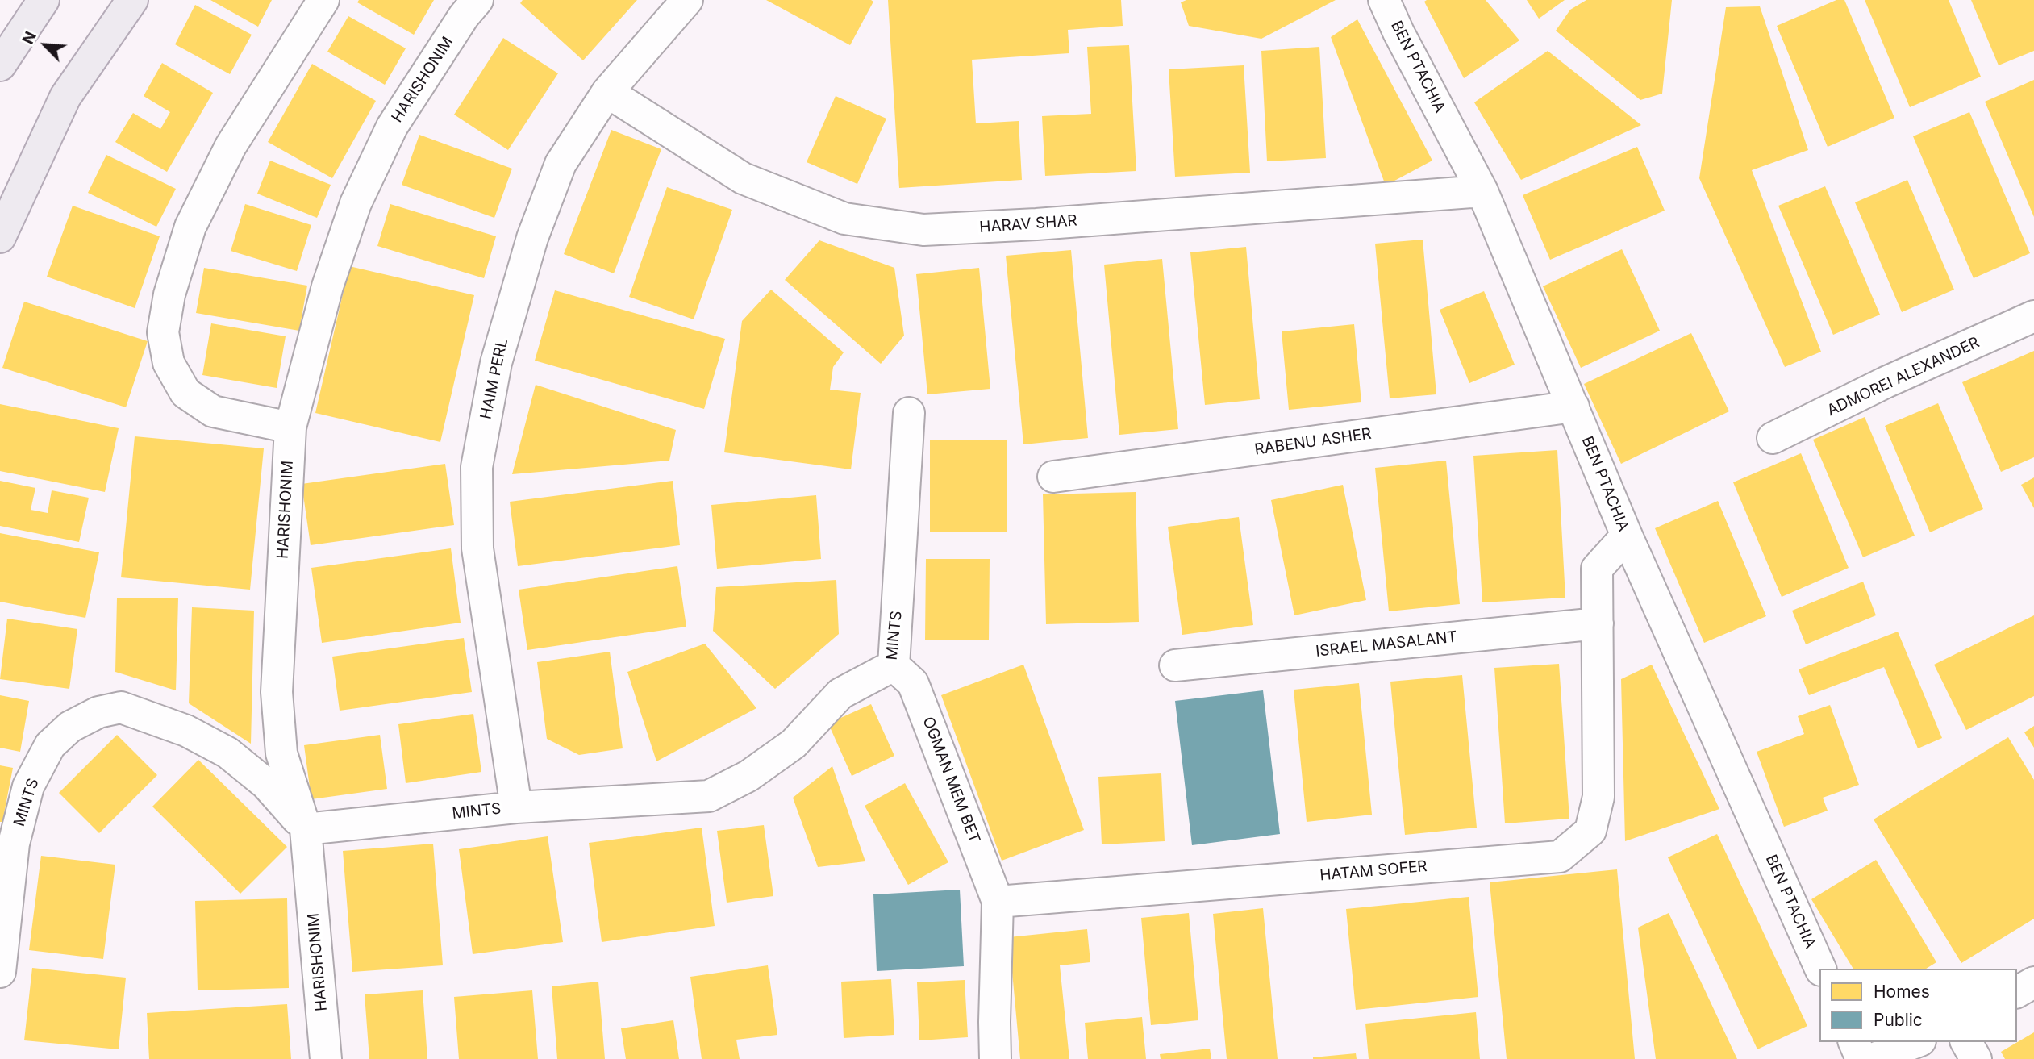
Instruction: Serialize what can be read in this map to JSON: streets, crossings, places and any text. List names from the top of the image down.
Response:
{
  "streets": {
    "street": [
      "BEN PTACHIA",
      "HARISHONIM",
      "HARAV SHAR",
      "ADMOREI ALEXANDER",
      "HAIM PERL",
      "RABENU ASHER",
      "MINTS",
      "ISRAEL MASALANT",
      "OGMAN MEM BET",
      "HATAM SOFER"
    ]
  },
  "crossings": [
    ["BEN PTACHIA", "HARAV SHAR"],
    ["BEN PTACHIA", "RABENU ASHER"],
    ["BEN PTACHIA", "HATAM SOFER"],
    ["HARISHONIM", "MINTS"],
    ["HARAV SHAR", "HAIM PERL"],
    ["HAIM PERL", "MINTS"],
    ["MINTS", "OGMAN MEM BET"],
    ["ISRAEL MASALANT", "HATAM SOFER"],
    ["OGMAN MEM BET", "HATAM SOFER"]
  ],
  "legend": ["Homes", "Public"],
  "north": "top left"
}
